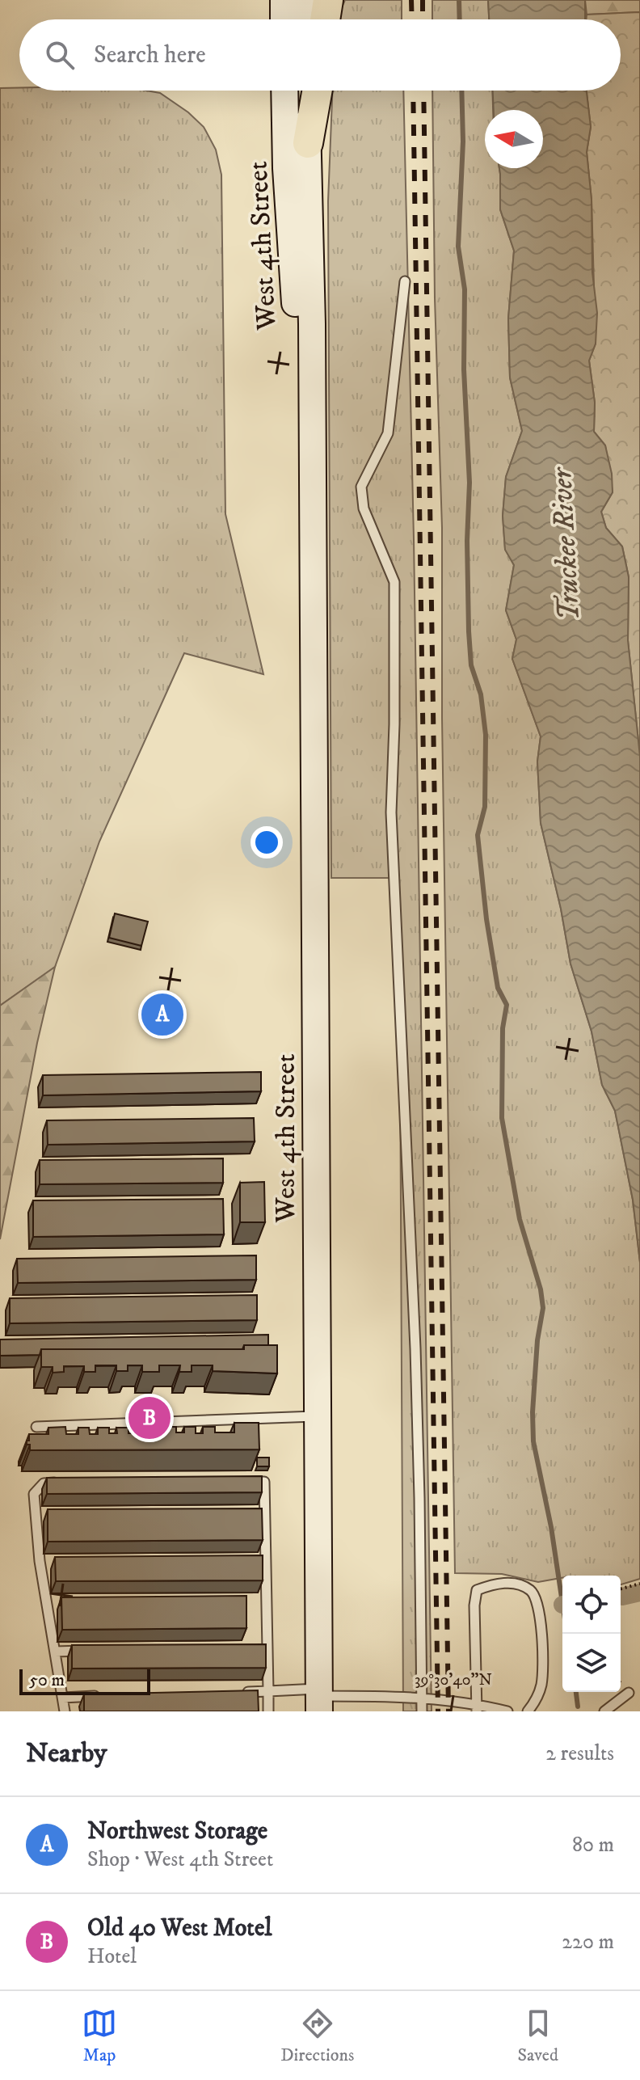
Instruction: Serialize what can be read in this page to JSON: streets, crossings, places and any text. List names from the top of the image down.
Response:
{
  "streets": {
    "main road": ["West 4th Street"]
  },
  "water": ["Truckee River"],
  "scale_bar": "50 m",
  "north": "left",
  "page": {
    "search": "Search here",
    "pins": ["A", "B"],
    "scale": "50 m",
    "heading": ["Nearby", "2 results"],
    "list": [
      {
        "mark": "A",
        "name": "Northwest Storage",
        "note": "Shop · West 4th Street",
        "value": "80 m"
      },
      {
        "mark": "B",
        "name": "Old 40 West Motel",
        "note": "Hotel",
        "value": "220 m"
      }
    ],
    "nav": ["Map", "Directions", "Saved"]
  },
  "coordinates": ["39°30'40\"N"]
}
